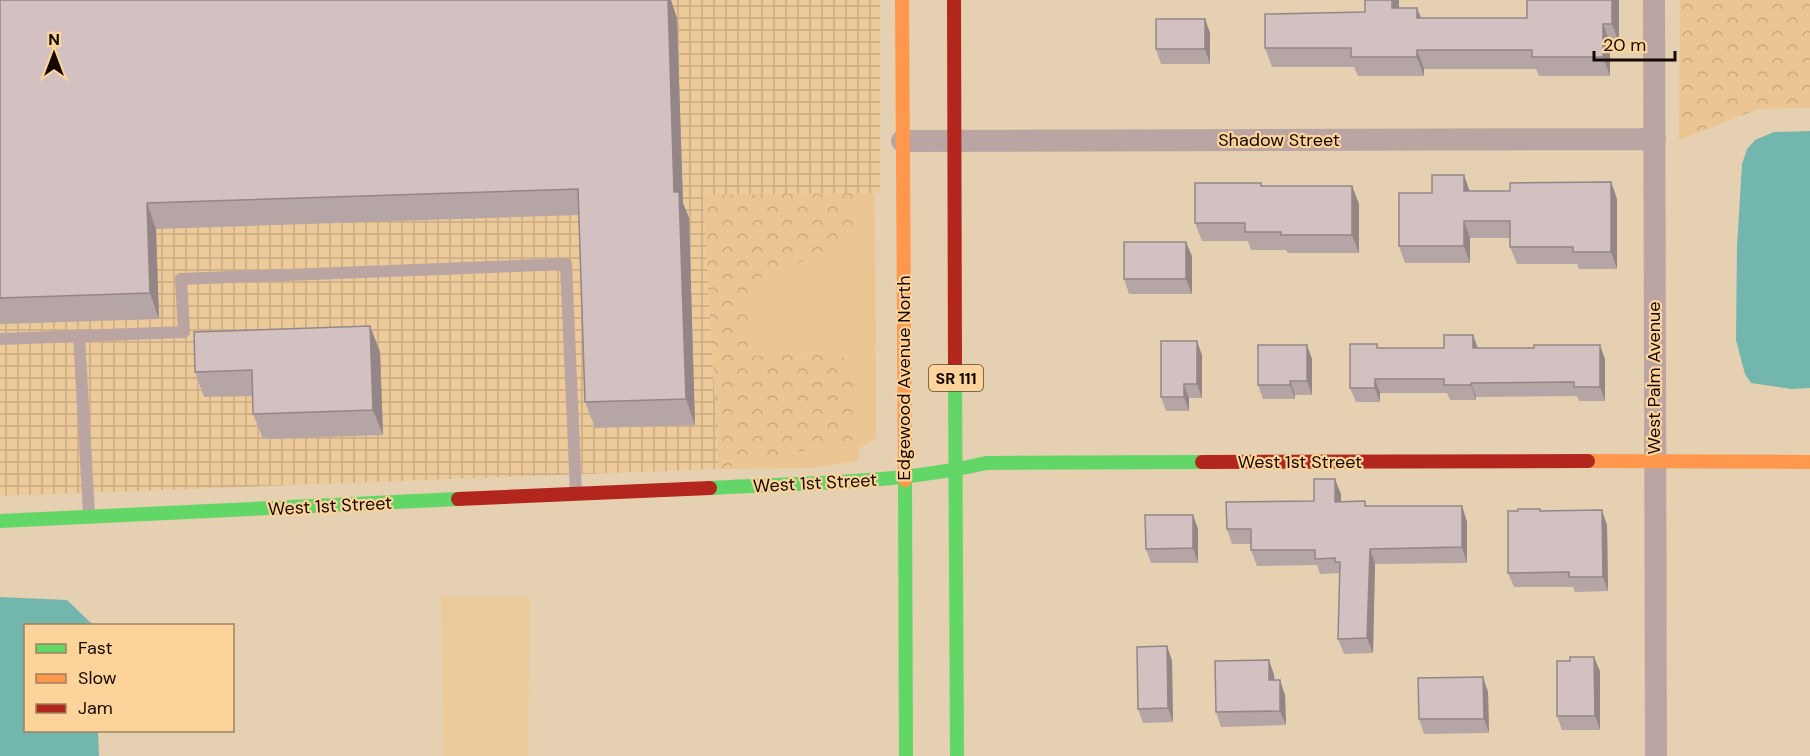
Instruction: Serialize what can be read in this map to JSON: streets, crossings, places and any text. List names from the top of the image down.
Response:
{
  "streets": {
    "street": [
      "Shadow Street",
      "Edgewood Avenue North",
      "SR 111",
      "West Palm Avenue",
      "West 1st Street"
    ]
  },
  "crossings": [
    ["Shadow Street", "Edgewood Avenue North"],
    ["Shadow Street", "SR 111"],
    ["Shadow Street", "West Palm Avenue"],
    ["Edgewood Avenue North", "West 1st Street"],
    ["SR 111", "West 1st Street"],
    ["West Palm Avenue", "West 1st Street"]
  ],
  "legend": ["Fast", "Slow", "Jam"],
  "scale_bar": "20 m",
  "north": "top"
}
